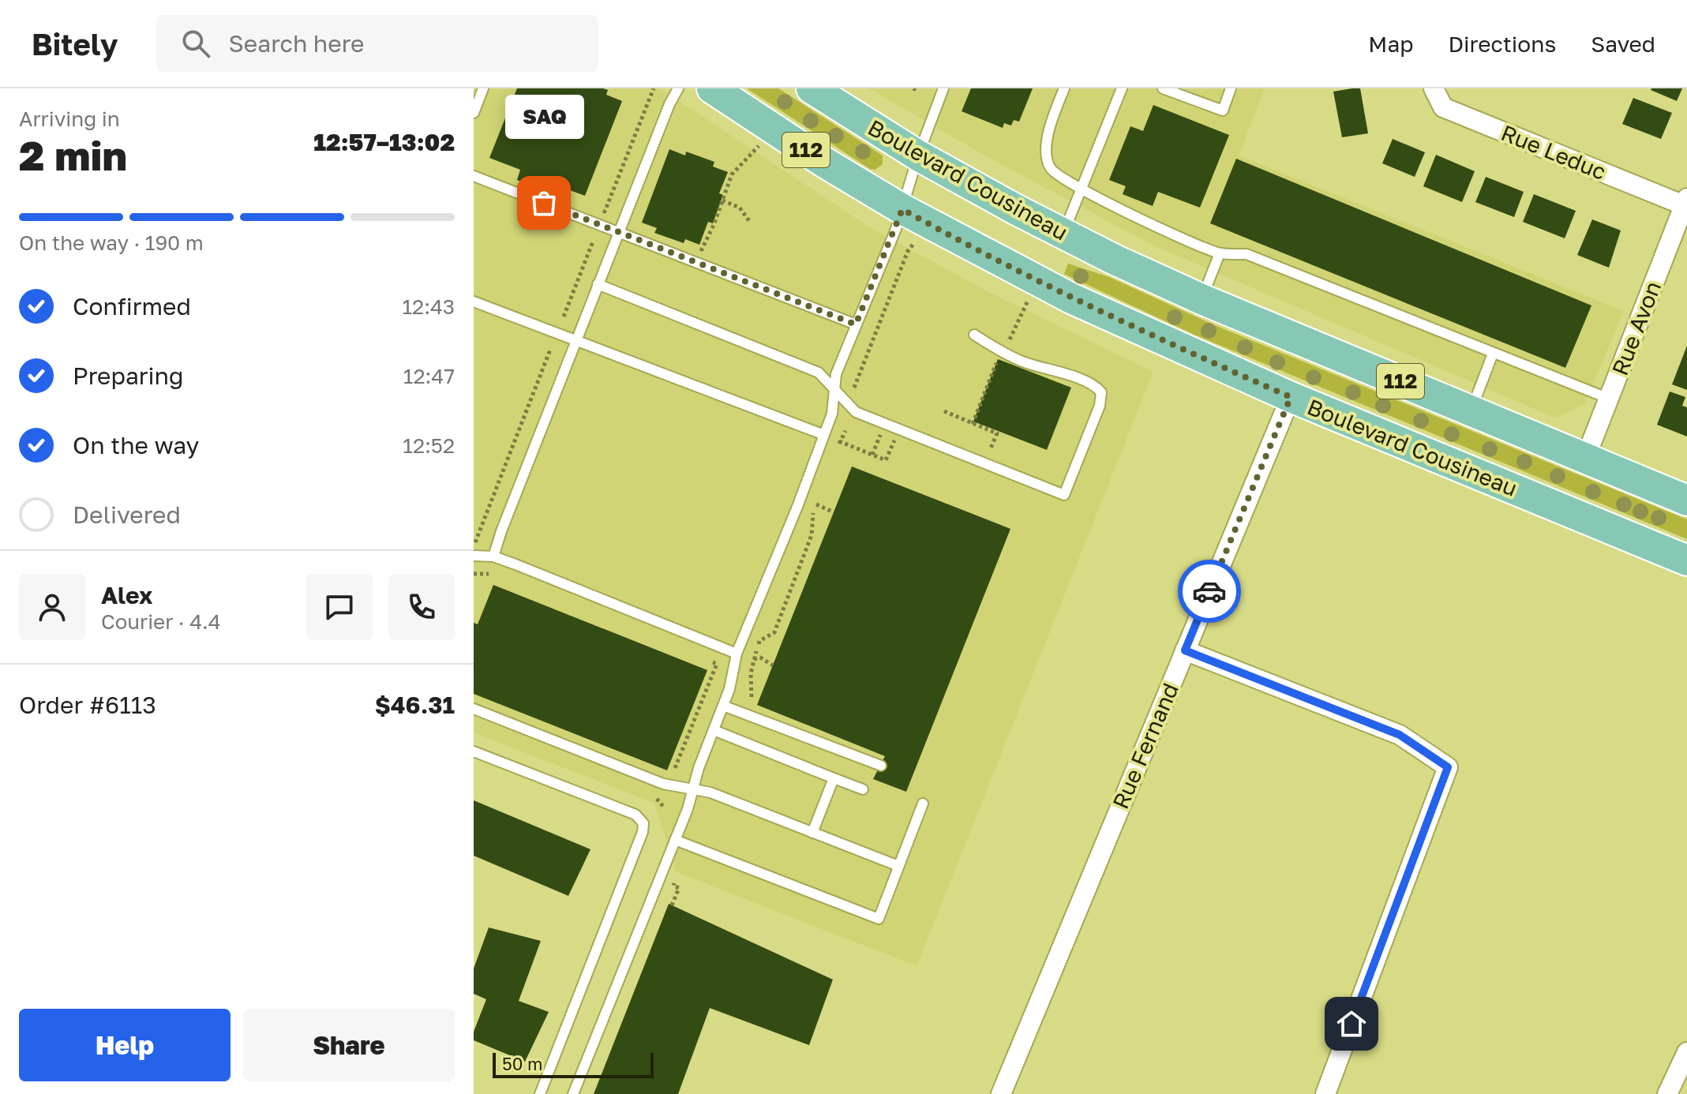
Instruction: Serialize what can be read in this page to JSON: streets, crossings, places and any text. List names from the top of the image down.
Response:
{
  "streets": {
    "main road": ["112", "Boulevard Cousineau"],
    "street": ["Rue Leduc", "Rue Avon", "Rue Fernand"]
  },
  "crossings": [
    ["Rue Leduc", "Rue Avon"],
    ["Boulevard Cousineau", "Rue Avon"],
    ["Boulevard Cousineau", "Rue Fernand"]
  ],
  "places": ["SAQ"],
  "scale_bar": "50 m",
  "page": {
    "header": "Bitely",
    "search": "Search here",
    "nav": ["Map", "Directions", "Saved"],
    "heading": ["2 min", "Arriving in", "12:57–13:02"],
    "panel": [
      "Alex",
      "Courier · 4.4",
      "Order #6113",
      "$46.31"
    ],
    "bubble": "SAQ",
    "bar": "On the way · 190 m",
    "list": [
      ["Confirmed", "12:43"],
      ["Preparing", "12:47"],
      ["On the way", "12:52"],
      "Delivered"
    ],
    "buttons": ["Help", "Share"],
    "scale": "50 m"
  }
}
